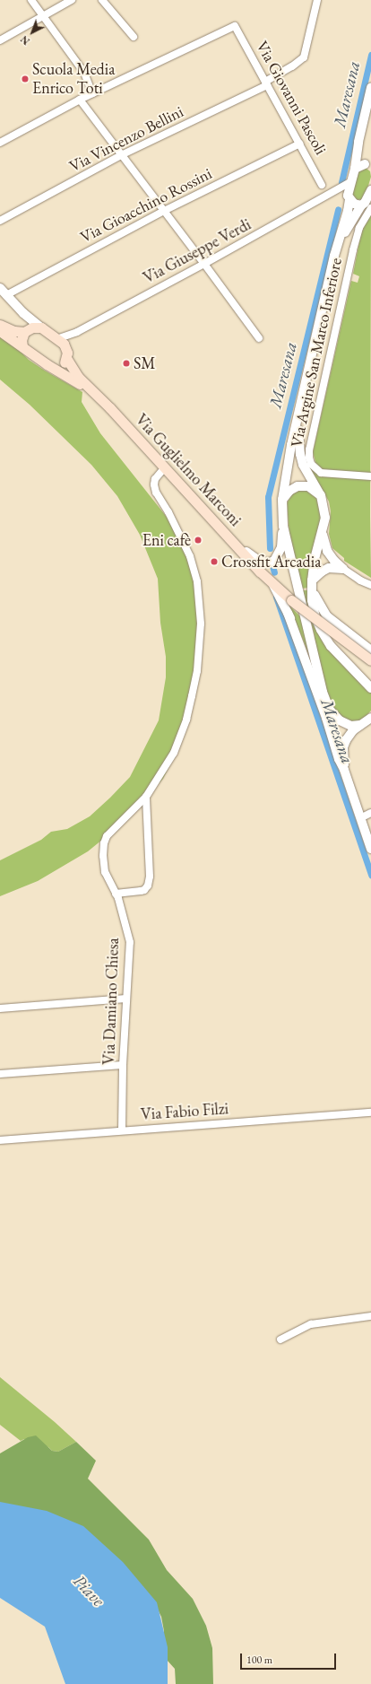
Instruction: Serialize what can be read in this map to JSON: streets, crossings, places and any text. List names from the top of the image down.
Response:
{
  "streets": {
    "main road": ["Via Guglielmo Marconi"],
    "street": [
      "Via Giovanni Pascoli",
      "Via Vincenzo Bellini",
      "Via Gioacchino Rossini",
      "Via Giuseppe Verdi",
      "Via Argine San Marco Inferiore",
      "Via Damiano Chiesa",
      "Via Fabio Filzi"
    ]
  },
  "crossings": [
    ["Via Giovanni Pascoli", "Via Vincenzo Bellini"],
    ["Via Giovanni Pascoli", "Via Gioacchino Rossini"],
    ["Via Giuseppe Verdi", "Via Argine San Marco Inferiore"],
    ["Via Giuseppe Verdi", "Via Guglielmo Marconi"],
    ["Via Guglielmo Marconi", "Via Damiano Chiesa"],
    ["Via Damiano Chiesa", "Via Fabio Filzi"]
  ],
  "water": ["Maresana", "Piave"],
  "places": [
    "Scuola Media Enrico Toti",
    "SM",
    "Eni cafè",
    "Crossfit Arcadia"
  ],
  "scale_bar": "100 m",
  "north": "bottom left"
}
